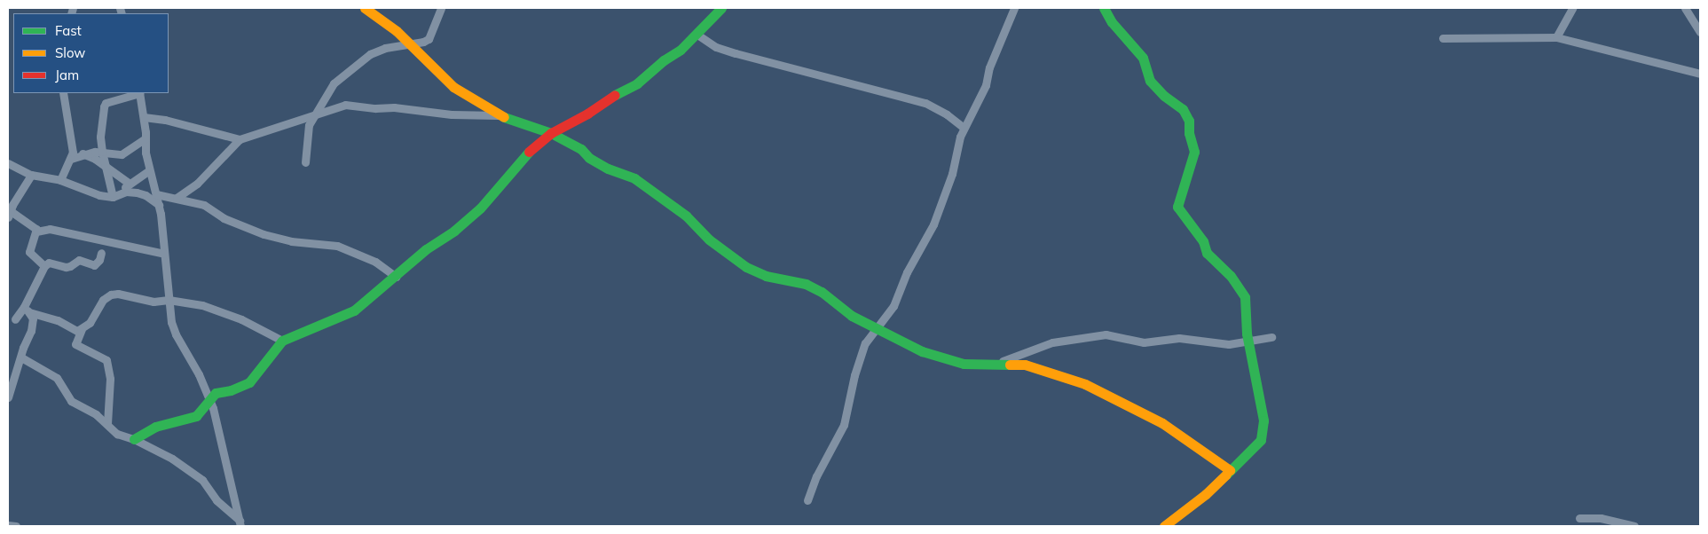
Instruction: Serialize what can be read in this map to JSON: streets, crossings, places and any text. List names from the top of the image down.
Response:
{
  "legend": ["Fast", "Slow", "Jam"]
}
